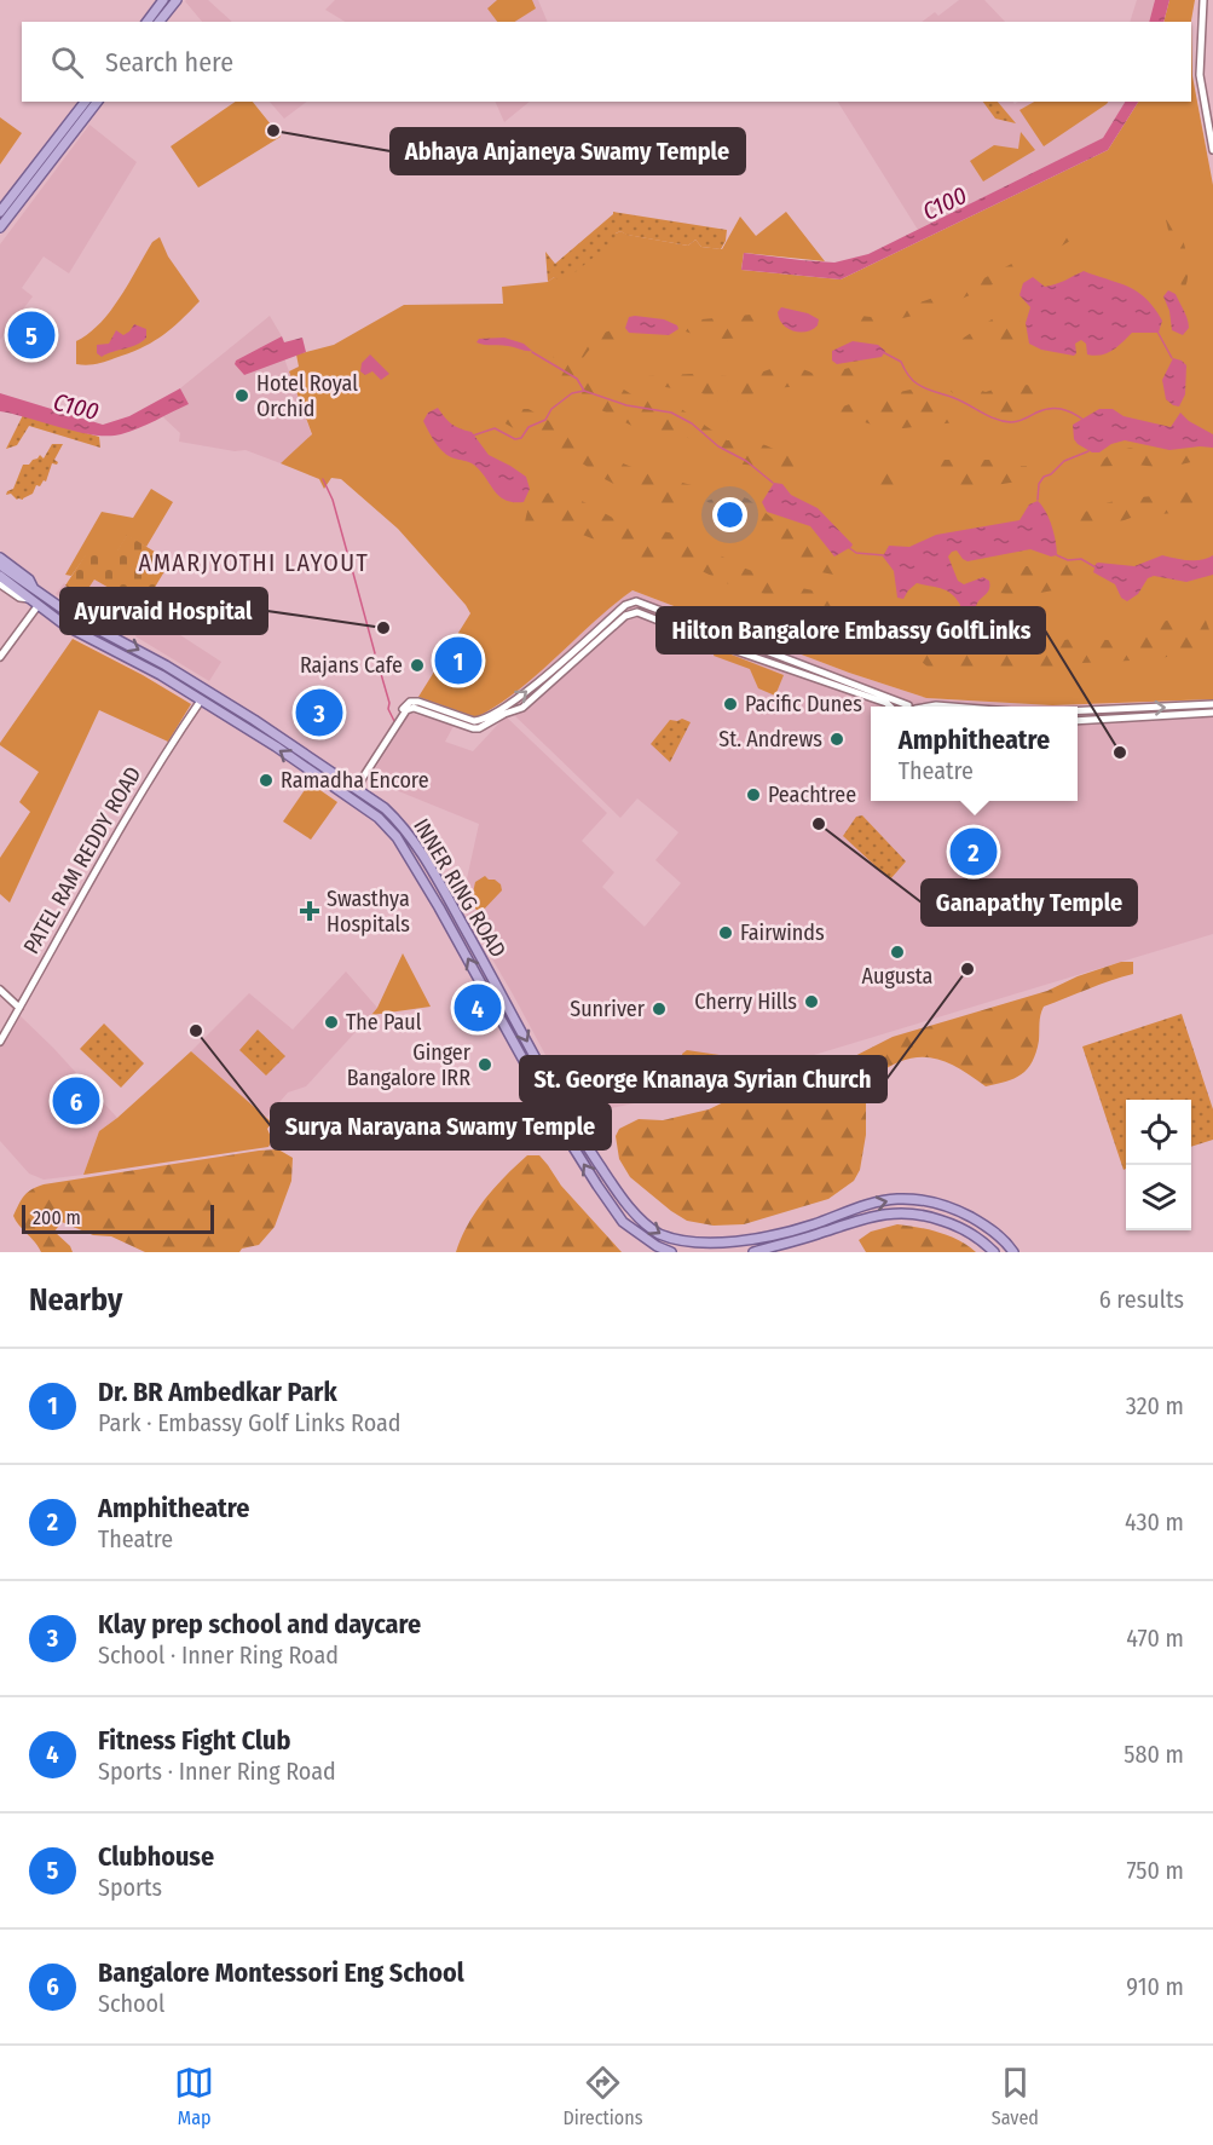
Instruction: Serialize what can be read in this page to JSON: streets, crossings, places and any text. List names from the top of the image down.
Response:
{
  "streets": {
    "main road": ["INNER RING ROAD"],
    "street": ["PATEL RAM REDDY ROAD"]
  },
  "crossings": [
    ["PATEL RAM REDDY ROAD", "INNER RING ROAD"]
  ],
  "districts": ["AMARJYOTHI LAYOUT"],
  "water": ["C100"],
  "places": {
    "other": [
      "Abhaya Anjaneya Swamy Temple",
      "Hotel Royal Orchid",
      "Ayurvaid Hospital",
      "Rajans Cafe",
      "Pacific Dunes",
      "St. Andrews",
      "Hilton Bangalore Embassy GolfLinks",
      "Ramadha Encore",
      "Peachtree",
      "Ganapathy Temple",
      "Fairwinds",
      "Augusta",
      "St. George Knanaya Syrian Church",
      "Cherry Hills",
      "Sunriver",
      "The Paul",
      "Surya Narayana Swamy Temple",
      "Ginger Bangalore IRR"
    ],
    "health": ["Swasthya Hospitals"]
  },
  "scale_bar": "200 m",
  "page": {
    "search": "Search here",
    "pins": [
      "5",
      "1",
      "3",
      "2",
      "4",
      "6"
    ],
    "popup": ["Amphitheatre", "Theatre"],
    "scale": "200 m",
    "heading": ["Nearby", "6 results"],
    "list": [
      {
        "mark": "1",
        "name": "Dr. BR Ambedkar Park",
        "note": "Park · Embassy Golf Links Road",
        "value": "320 m"
      },
      {
        "mark": "2",
        "name": "Amphitheatre",
        "note": "Theatre",
        "value": "430 m"
      },
      {
        "mark": "3",
        "name": "Klay prep school and daycare",
        "note": "School · Inner Ring Road",
        "value": "470 m"
      },
      {
        "mark": "4",
        "name": "Fitness Fight Club",
        "note": "Sports · Inner Ring Road",
        "value": "580 m"
      },
      {
        "mark": "5",
        "name": "Clubhouse",
        "note": "Sports",
        "value": "750 m"
      },
      {
        "mark": "6",
        "name": "Bangalore Montessori Eng School",
        "note": "School",
        "value": "910 m"
      }
    ],
    "nav": ["Map", "Directions", "Saved"]
  }
}
